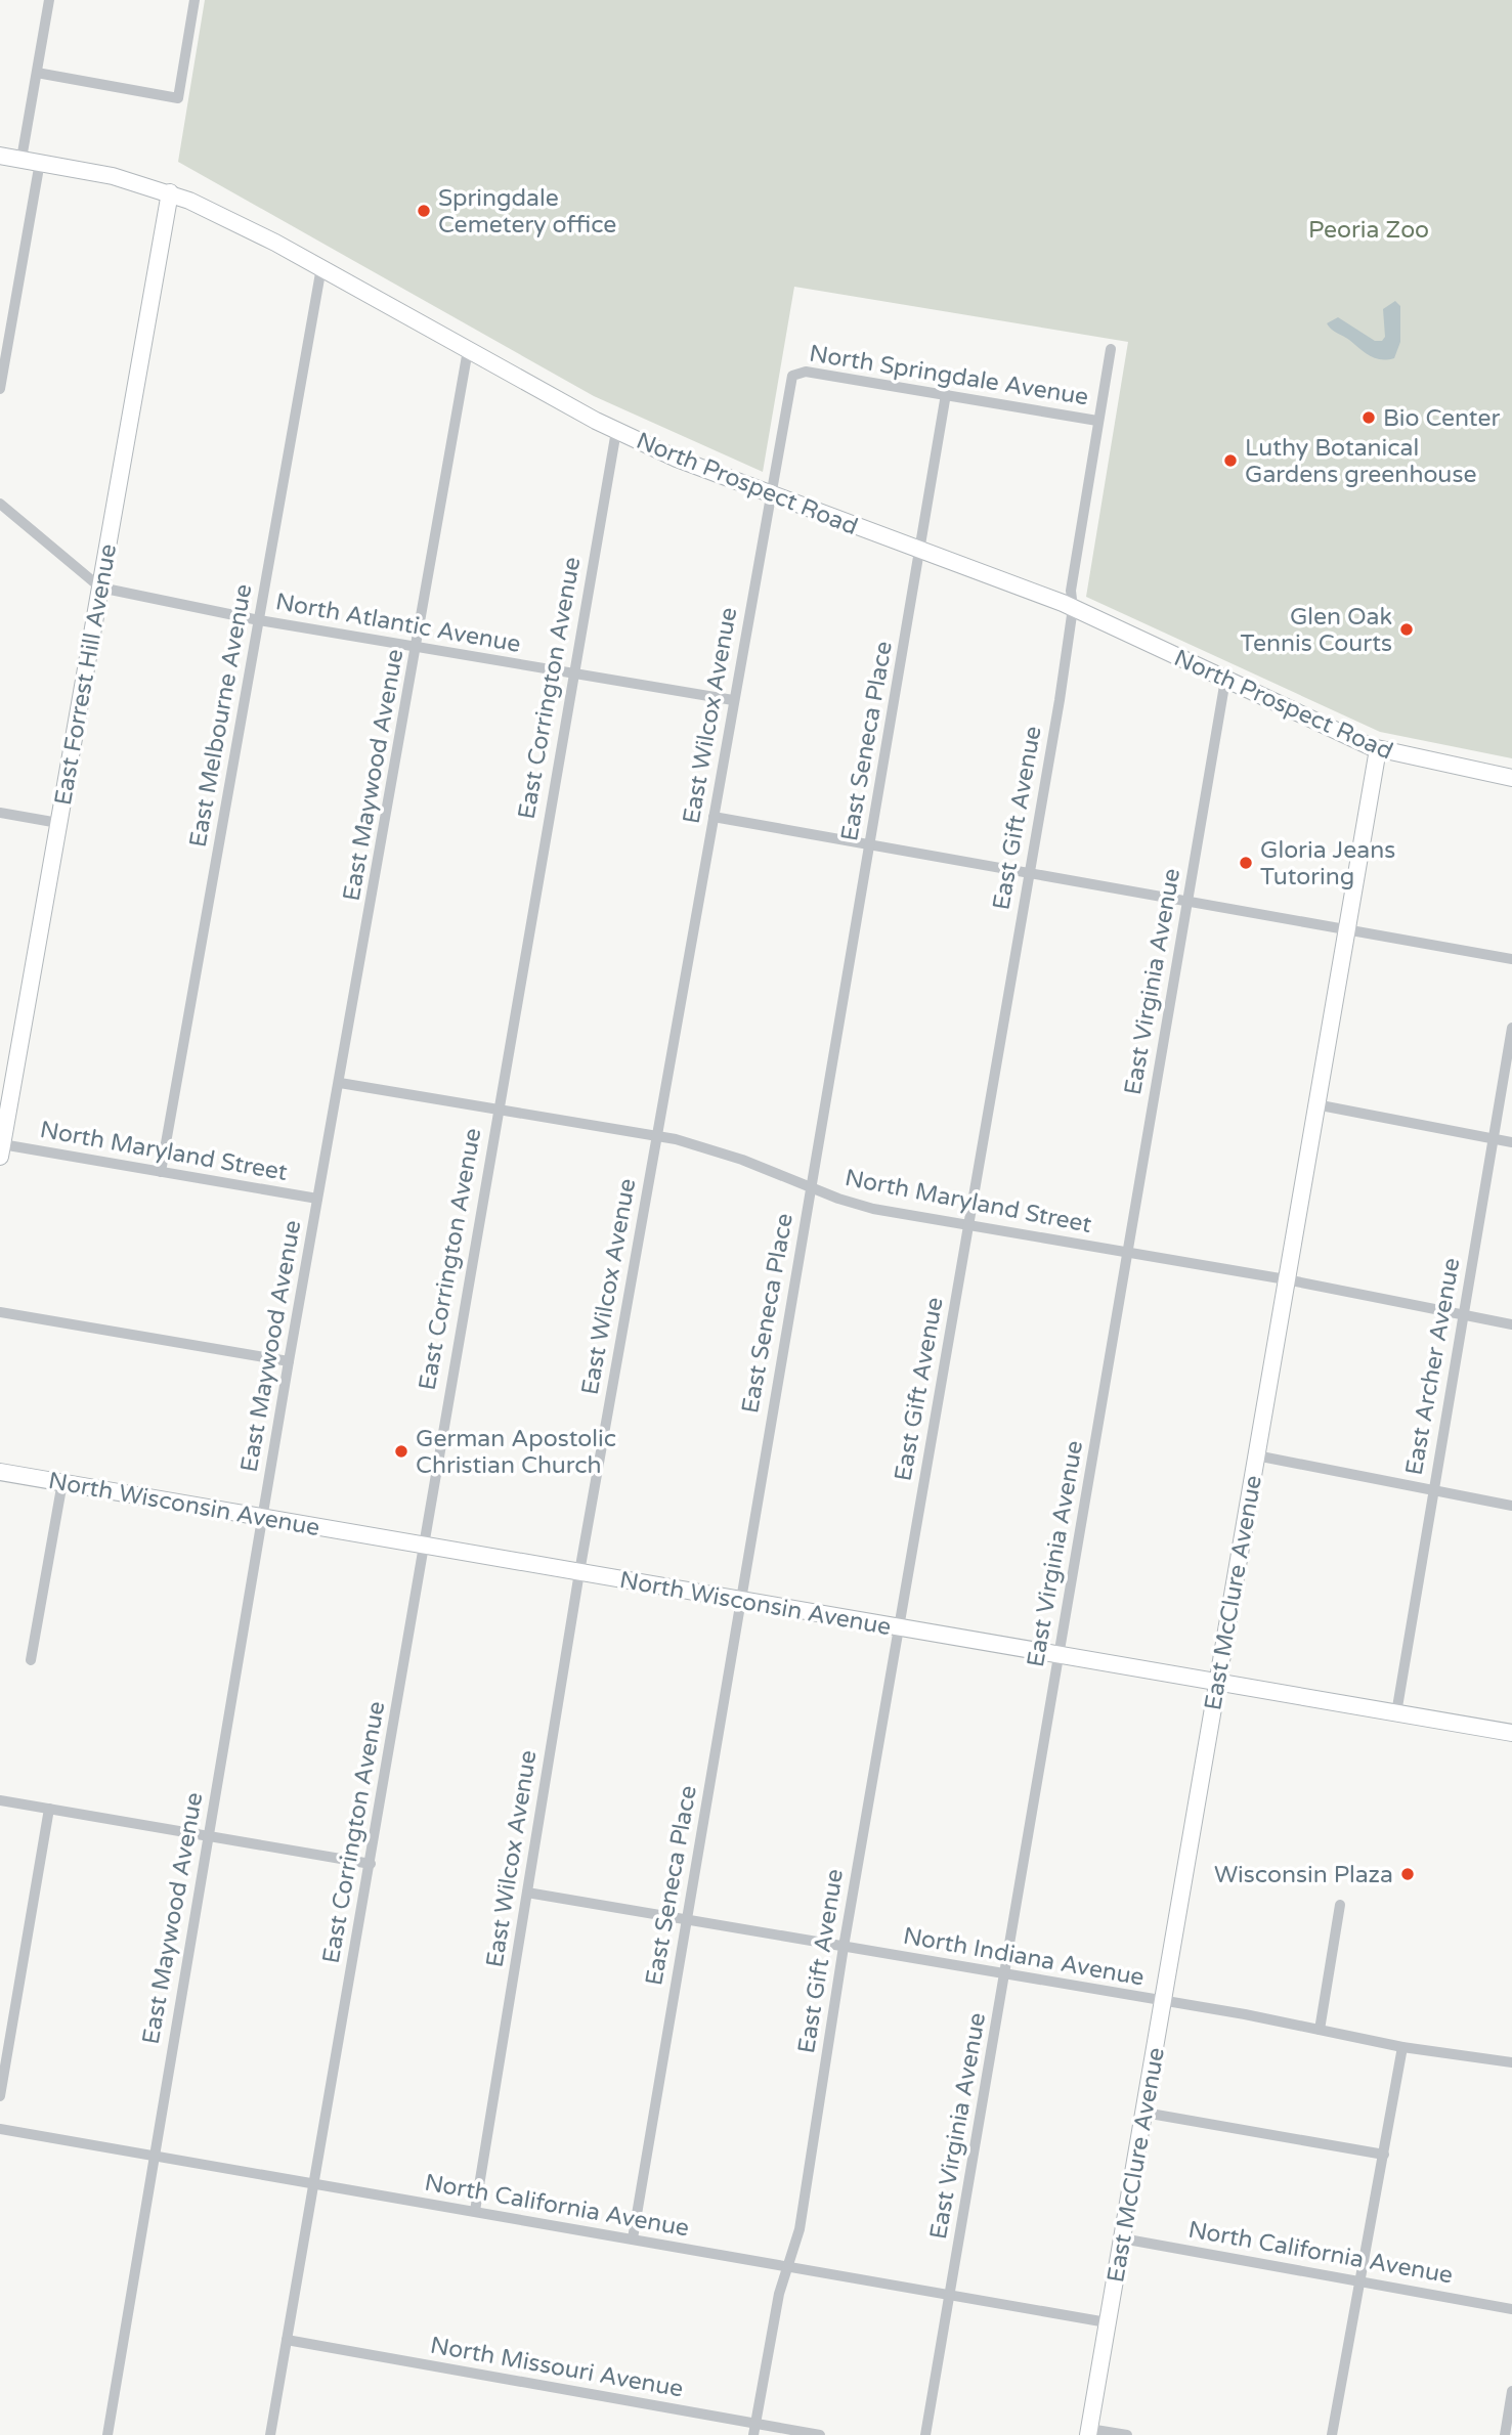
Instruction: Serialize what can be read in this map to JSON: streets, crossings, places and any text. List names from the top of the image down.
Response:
{
  "streets": {
    "street": [
      "North Springdale Avenue",
      "North Prospect Road",
      "North Atlantic Avenue",
      "East Forrest Hill Avenue",
      "East Corrington Avenue",
      "East Melbourne Avenue",
      "East Wilcox Avenue",
      "East Seneca Place",
      "East Maywood Avenue",
      "East Gift Avenue",
      "East Virginia Avenue",
      "North Maryland Street",
      "East Archer Avenue",
      "North Wisconsin Avenue",
      "East McClure Avenue",
      "North Indiana Avenue",
      "North California Avenue",
      "North Missouri Avenue"
    ]
  },
  "crossings": [
    ["North Springdale Avenue", "East Wilcox Avenue"],
    ["North Springdale Avenue", "East Seneca Place"],
    ["North Springdale Avenue", "East Gift Avenue"],
    ["North Prospect Road", "East Forrest Hill Avenue"],
    ["North Prospect Road", "East Corrington Avenue"],
    ["North Prospect Road", "East Melbourne Avenue"],
    ["North Prospect Road", "East Wilcox Avenue"],
    ["North Prospect Road", "East Seneca Place"],
    ["North Prospect Road", "East Maywood Avenue"],
    ["North Prospect Road", "East Gift Avenue"],
    ["North Prospect Road", "East Virginia Avenue"],
    ["North Prospect Road", "East McClure Avenue"],
    ["North Atlantic Avenue", "East Forrest Hill Avenue"],
    ["North Atlantic Avenue", "East Corrington Avenue"],
    ["North Atlantic Avenue", "East Melbourne Avenue"],
    ["North Atlantic Avenue", "East Wilcox Avenue"],
    ["North Atlantic Avenue", "East Maywood Avenue"],
    ["East Forrest Hill Avenue", "North Maryland Street"],
    ["East Corrington Avenue", "North Maryland Street"],
    ["East Corrington Avenue", "North Wisconsin Avenue"],
    ["East Corrington Avenue", "North California Avenue"],
    ["East Corrington Avenue", "North Missouri Avenue"],
    ["East Melbourne Avenue", "North Maryland Street"],
    ["East Wilcox Avenue", "North Maryland Street"],
    ["East Wilcox Avenue", "North Wisconsin Avenue"],
    ["East Wilcox Avenue", "North Indiana Avenue"],
    ["East Wilcox Avenue", "North California Avenue"],
    ["East Seneca Place", "North Maryland Street"],
    ["East Seneca Place", "North Wisconsin Avenue"],
    ["East Seneca Place", "North Indiana Avenue"],
    ["East Seneca Place", "North California Avenue"],
    ["East Maywood Avenue", "North Maryland Street"],
    ["East Maywood Avenue", "North Wisconsin Avenue"],
    ["East Maywood Avenue", "North California Avenue"],
    ["East Gift Avenue", "North Maryland Street"],
    ["East Gift Avenue", "North Wisconsin Avenue"],
    ["East Gift Avenue", "North Indiana Avenue"],
    ["East Gift Avenue", "North California Avenue"],
    ["East Gift Avenue", "North Missouri Avenue"],
    ["East Virginia Avenue", "North Maryland Street"],
    ["East Virginia Avenue", "North Wisconsin Avenue"],
    ["East Virginia Avenue", "North Indiana Avenue"],
    ["East Virginia Avenue", "North California Avenue"],
    ["North Maryland Street", "East Archer Avenue"],
    ["North Maryland Street", "East McClure Avenue"],
    ["East Archer Avenue", "North Wisconsin Avenue"],
    ["North Wisconsin Avenue", "East McClure Avenue"],
    ["East McClure Avenue", "North Indiana Avenue"],
    ["East McClure Avenue", "North California Avenue"]
  ],
  "parks": ["Peoria Zoo"],
  "places": [
    "Springdale Cemetery office",
    "Bio Center",
    "Luthy Botanical Gardens greenhouse",
    "Glen Oak Tennis Courts",
    "Gloria Jeans Tutoring",
    "German Apostolic Christian Church",
    "Wisconsin Plaza"
  ]
}
